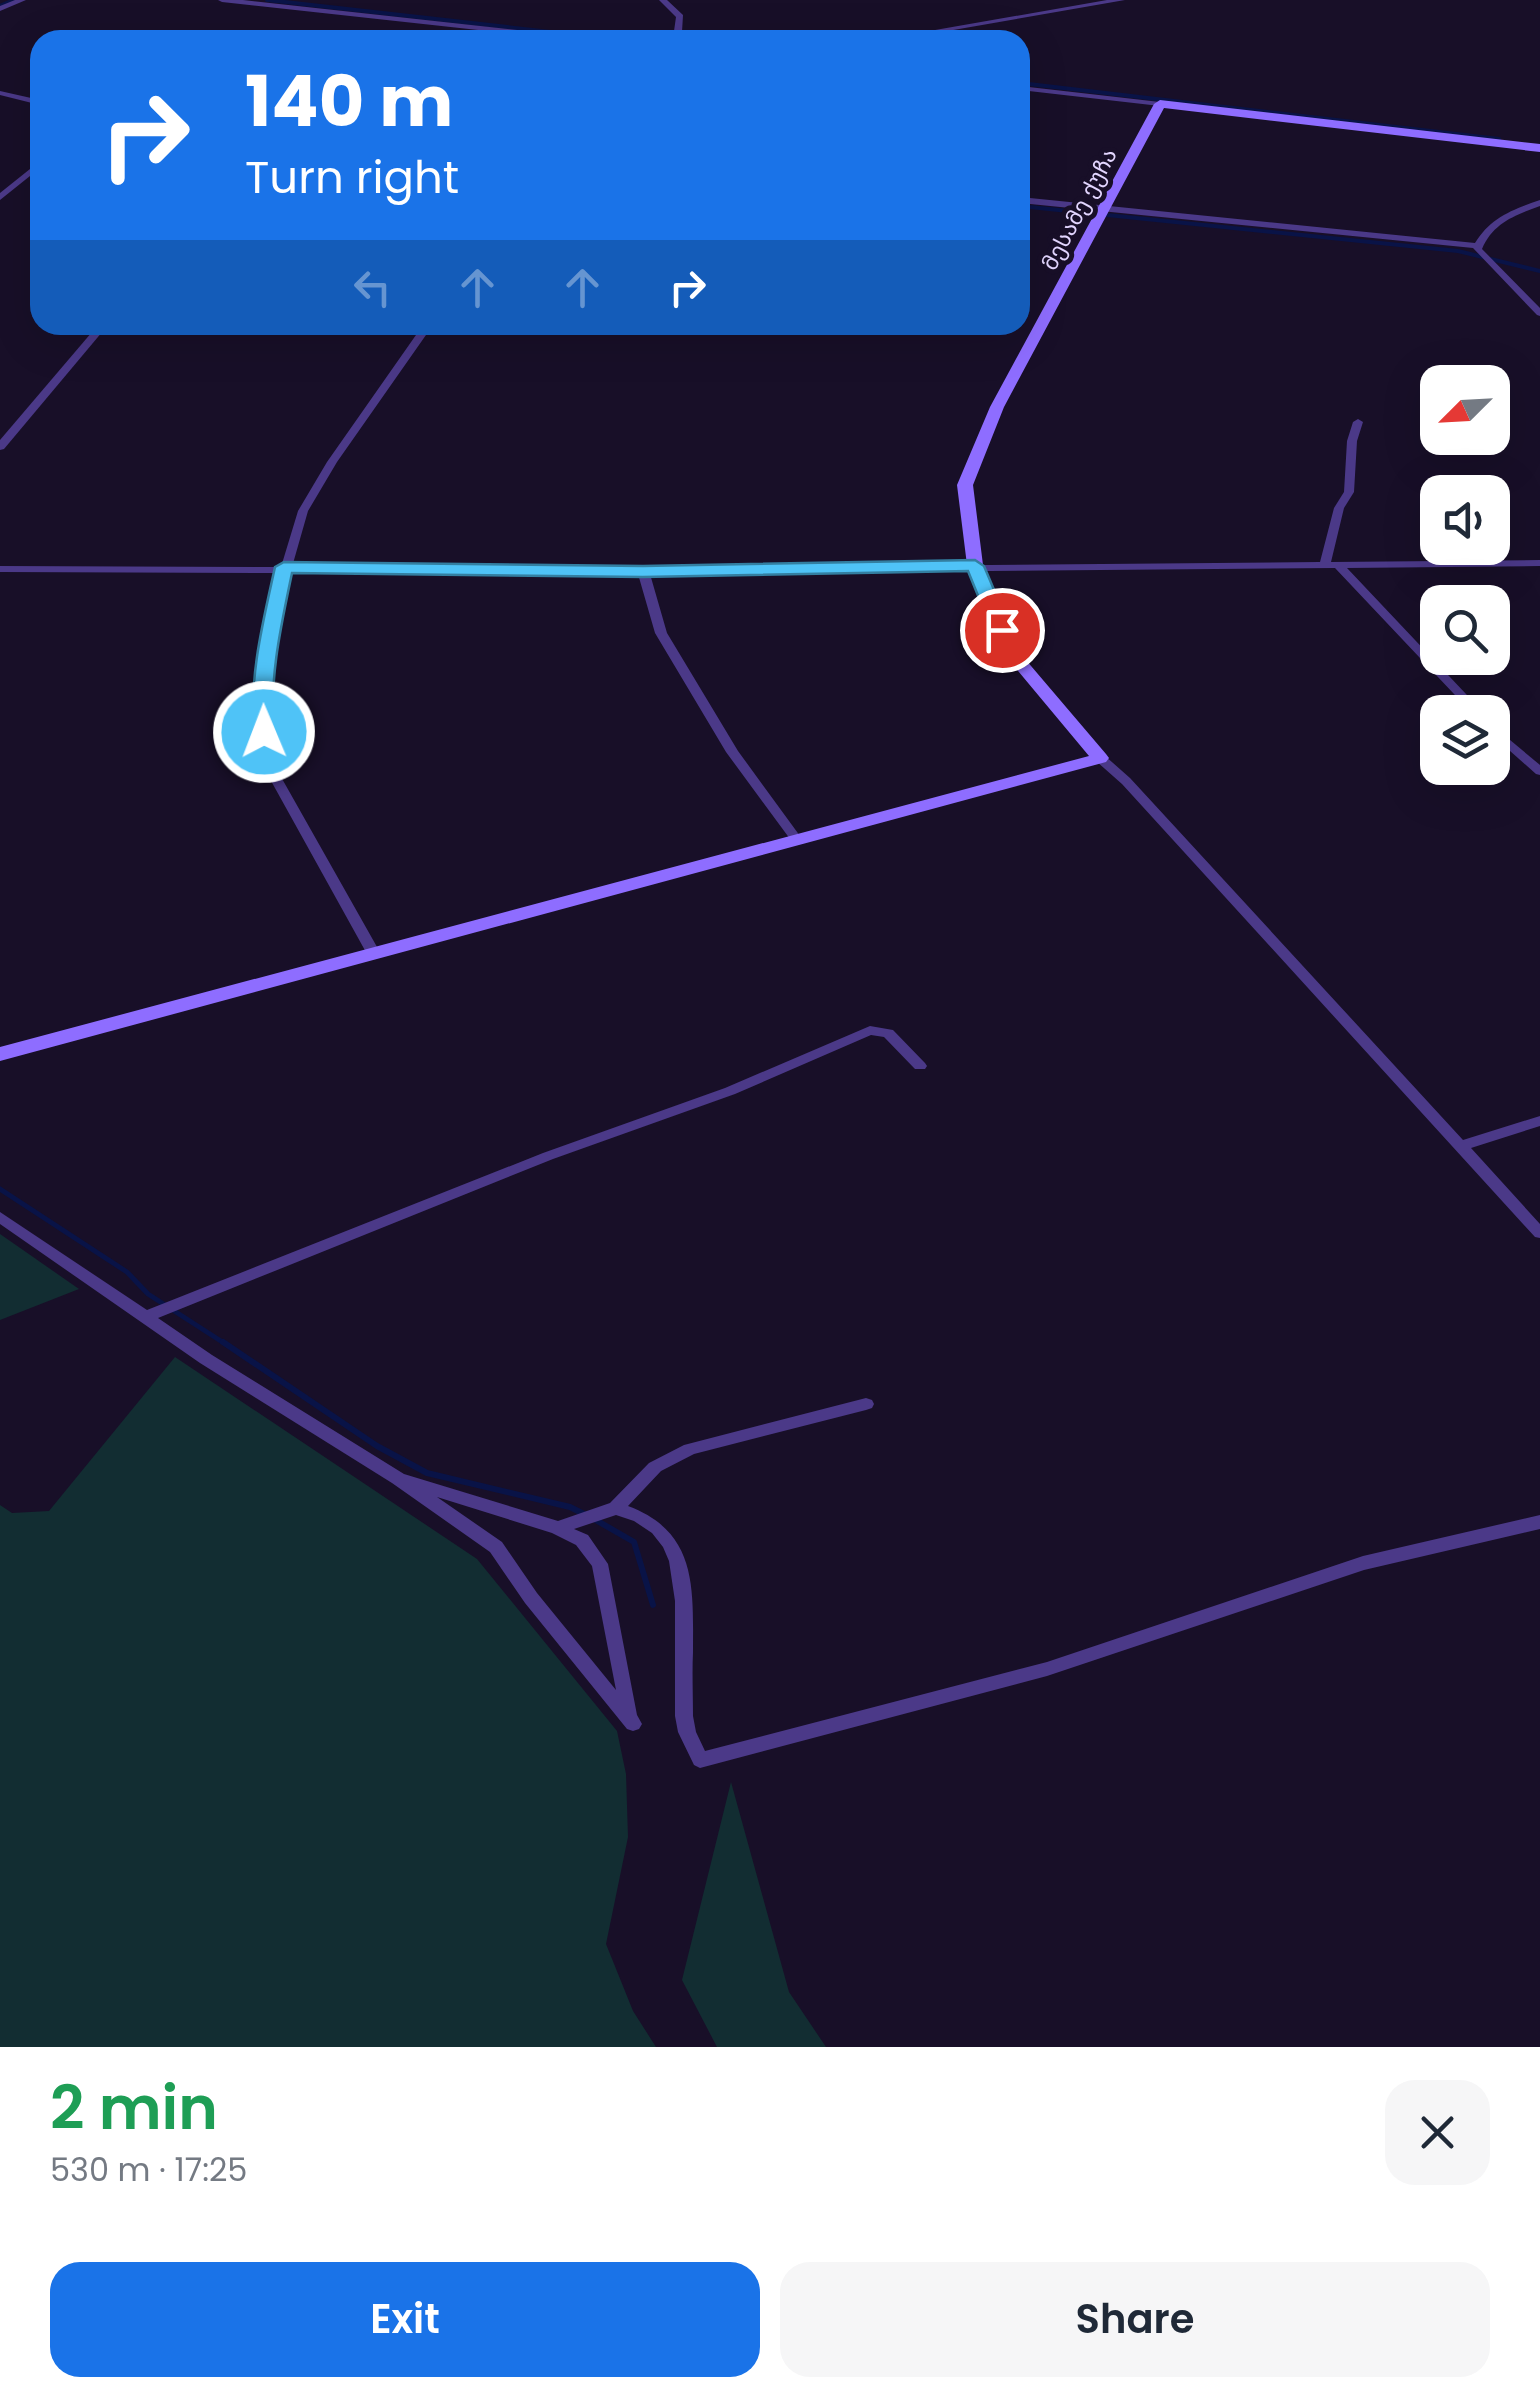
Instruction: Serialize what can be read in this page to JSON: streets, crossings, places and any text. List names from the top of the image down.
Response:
{
  "streets": {
    "street": ["მესამე ქუჩა"]
  },
  "north": "bottom left",
  "page": {
    "turn": ["140 m", "Turn right"],
    "heading": ["2 min", "530 m · 17:25"],
    "buttons": ["Exit", "Share"]
  }
}
